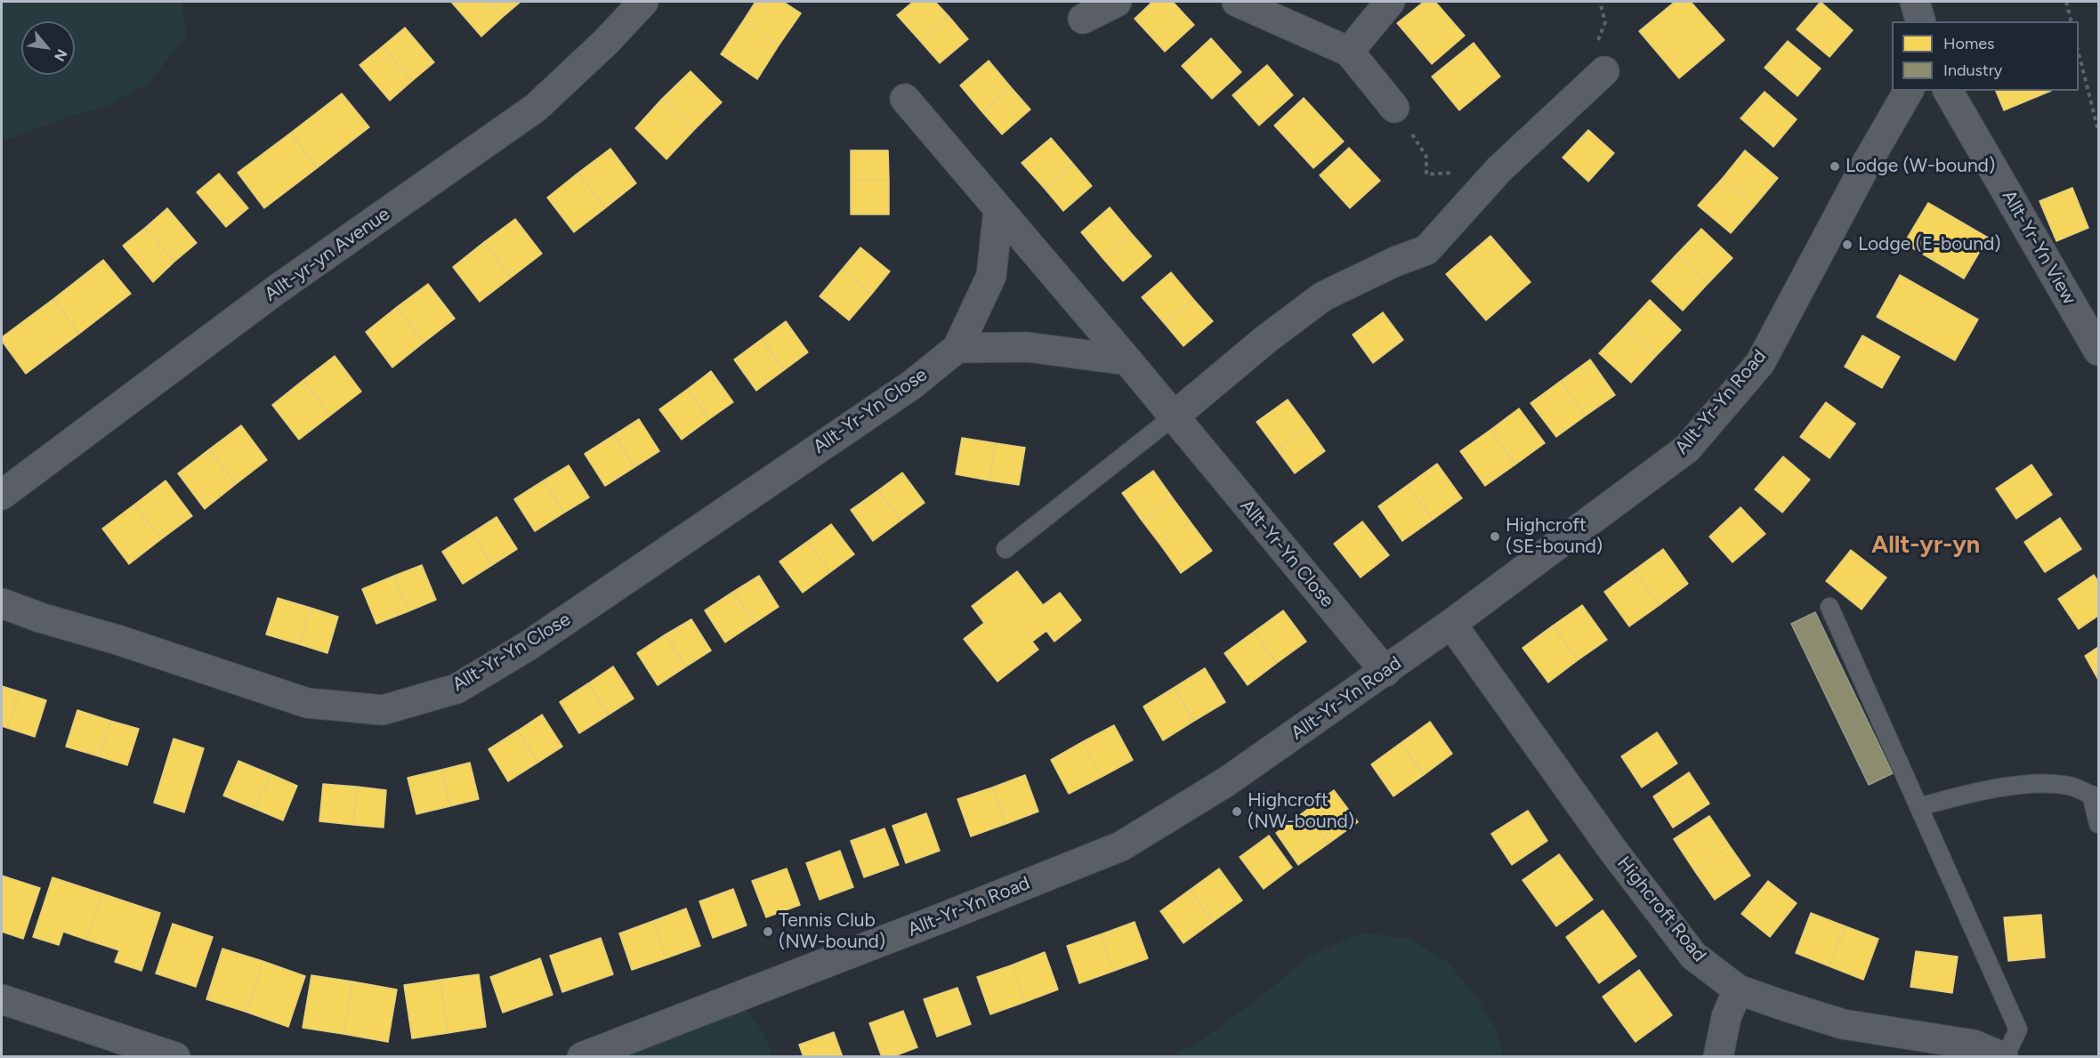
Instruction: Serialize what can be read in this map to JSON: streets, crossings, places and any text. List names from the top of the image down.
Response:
{
  "streets": {
    "street": [
      "Allt-Yr-Yn View",
      "Allt-yr-yn Avenue",
      "Allt-Yr-Yn Road",
      "Allt-Yr-Yn Close",
      "Highcroft Road"
    ]
  },
  "crossings": [
    ["Allt-Yr-Yn Road", "Allt-Yr-Yn Close"],
    ["Allt-Yr-Yn Road", "Highcroft Road"]
  ],
  "districts": ["Allt-yr-yn"],
  "places": [
    "Lodge (W-bound)",
    "Lodge (E-bound)",
    "Highcroft (SE-bound)",
    "Highcroft (NW-bound)",
    "Tennis Club (NW-bound)"
  ],
  "legend": ["Homes", "Industry"],
  "north": "bottom right"
}
